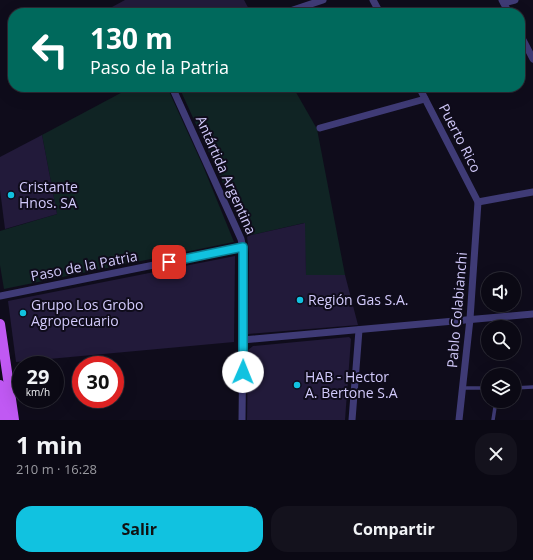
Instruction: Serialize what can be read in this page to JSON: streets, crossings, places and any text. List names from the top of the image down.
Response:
{
  "streets": {
    "street": [
      "Puerto Rico",
      "Antártida Argentina",
      "Paso de la Patria",
      "Pablo Colabianchi"
    ]
  },
  "crossings": [
    ["Puerto Rico", "Pablo Colabianchi"],
    ["Antártida Argentina", "Paso de la Patria"]
  ],
  "places": [
    "Cristante Hnos. SA",
    "Región Gas S.A.",
    "Grupo Los Grobo Agropecuario",
    "HAB - Hector A. Bertone S.A"
  ],
  "page": {
    "turn": ["130 m", "Paso de la Patria"],
    "speed": "29 km/h",
    "limit": "30",
    "heading": ["1 min", "210 m · 16:28"],
    "buttons": ["Salir", "Compartir"]
  }
}
